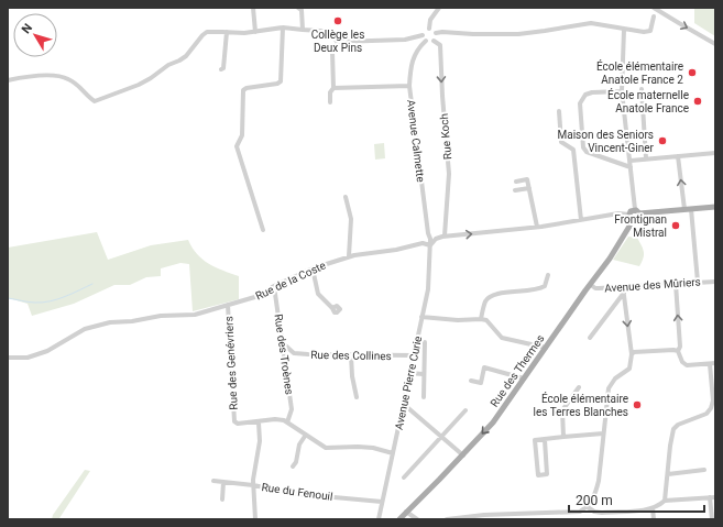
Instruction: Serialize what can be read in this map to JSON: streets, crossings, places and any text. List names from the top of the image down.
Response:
{
  "streets": {
    "main road": ["Rue des Thermes"],
    "street": [
      "Rue Koch",
      "Avenue Calmette",
      "Rue de la Coste",
      "Avenue des Mûriers",
      "Rue des Troènes",
      "Rue des Collines",
      "Rue des Genévriers",
      "Avenue Pierre Curie",
      "Rue du Fenouil"
    ]
  },
  "crossings": [
    ["Rue Koch", "Avenue Calmette"],
    ["Avenue Calmette", "Rue de la Coste"],
    ["Avenue Calmette", "Avenue Pierre Curie"],
    ["Rue de la Coste", "Rue des Troènes"],
    ["Rue de la Coste", "Rue des Genévriers"],
    ["Rue de la Coste", "Avenue Pierre Curie"],
    ["Avenue des Mûriers", "Rue des Thermes"],
    ["Rue des Troènes", "Rue des Collines"],
    ["Rue des Collines", "Avenue Pierre Curie"],
    ["Avenue Pierre Curie", "Rue du Fenouil"]
  ],
  "one_way": ["Rue Koch"],
  "places": [
    "Collège les Deux Pins",
    "École élémentaire Anatole France 2",
    "École maternelle Anatole France",
    "Maison des Seniors Vincent-Giner",
    "Frontignan Mistral",
    "École élémentaire les Terres Blanches"
  ],
  "scale_bar": "200 m",
  "north": "top left"
}
